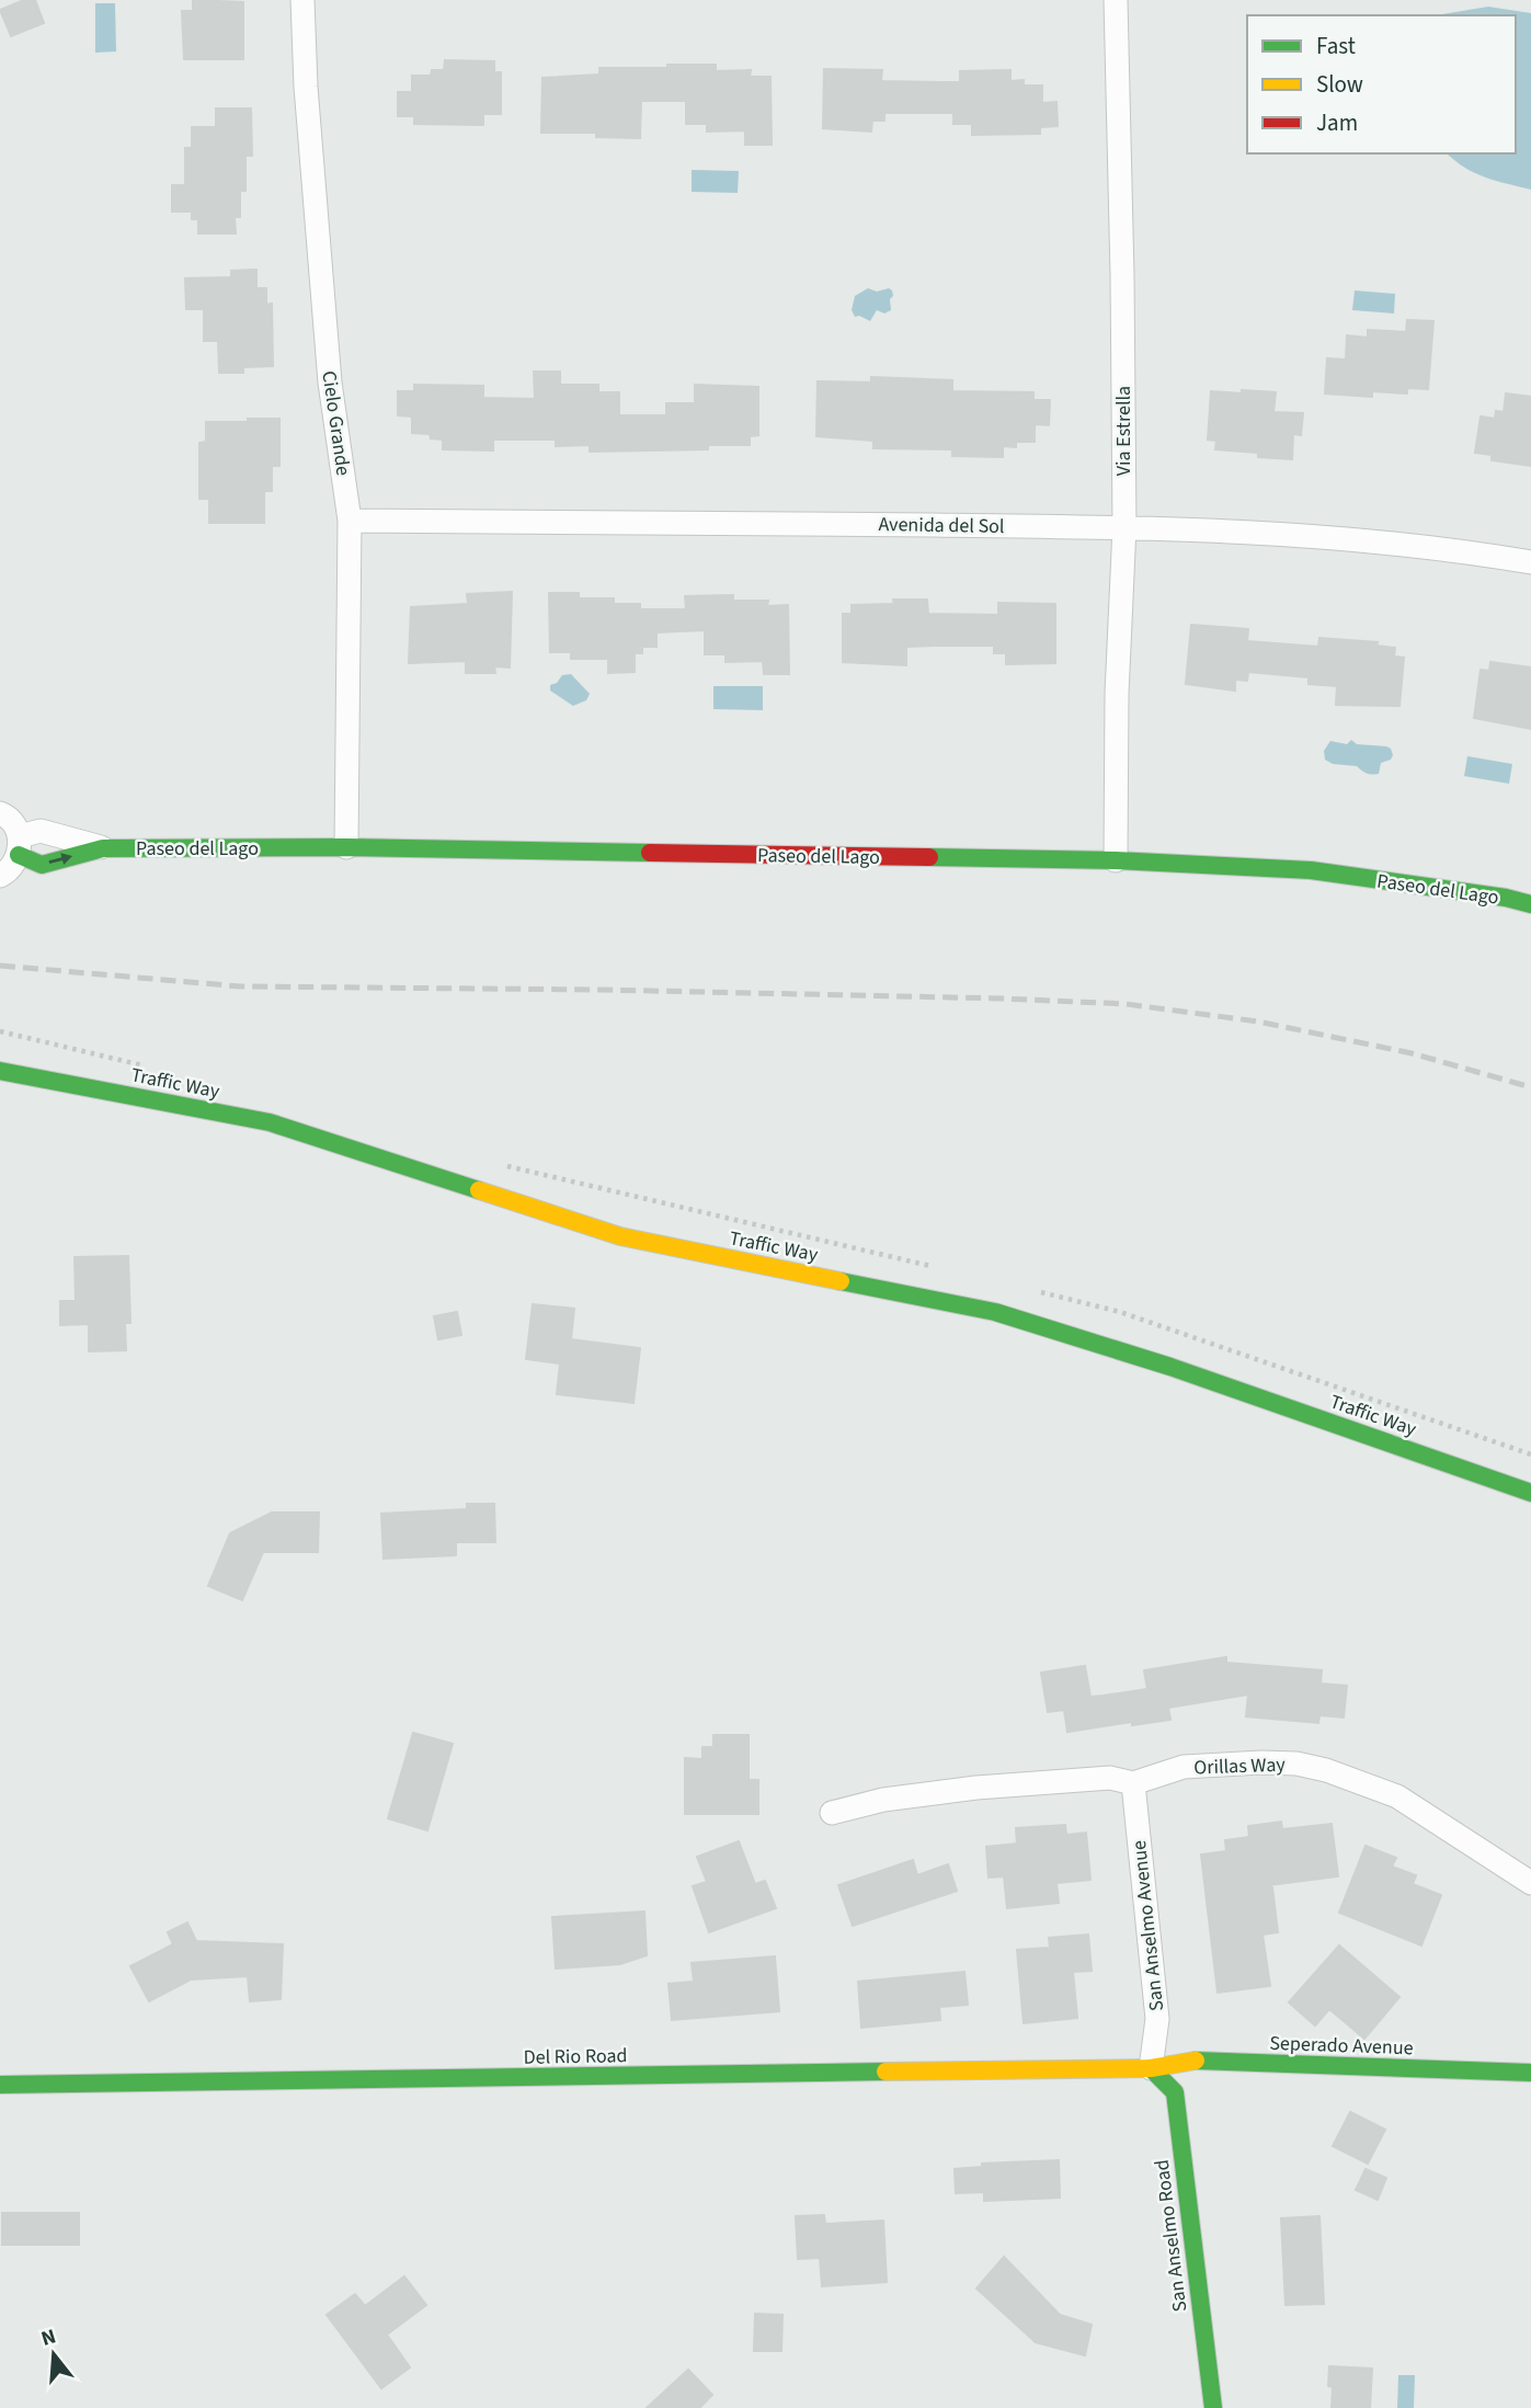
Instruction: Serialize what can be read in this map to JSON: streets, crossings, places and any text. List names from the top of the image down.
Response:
{
  "streets": {
    "street": [
      "Cielo Grande",
      "Via Estrella",
      "Avenida del Sol",
      "Paseo del Lago",
      "Traffic Way",
      "Orillas Way",
      "San Anselmo Avenue",
      "Seperado Avenue",
      "Del Rio Road",
      "San Anselmo Road"
    ]
  },
  "crossings": [
    ["Cielo Grande", "Avenida del Sol"],
    ["Cielo Grande", "Paseo del Lago"],
    ["Via Estrella", "Avenida del Sol"],
    ["Via Estrella", "Paseo del Lago"],
    ["Orillas Way", "San Anselmo Avenue"],
    ["San Anselmo Avenue", "Seperado Avenue"],
    ["San Anselmo Avenue", "Del Rio Road"],
    ["San Anselmo Avenue", "San Anselmo Road"],
    ["Seperado Avenue", "Del Rio Road"],
    ["Seperado Avenue", "San Anselmo Road"],
    ["Del Rio Road", "San Anselmo Road"]
  ],
  "legend": ["Fast", "Slow", "Jam"],
  "north": "top"
}
